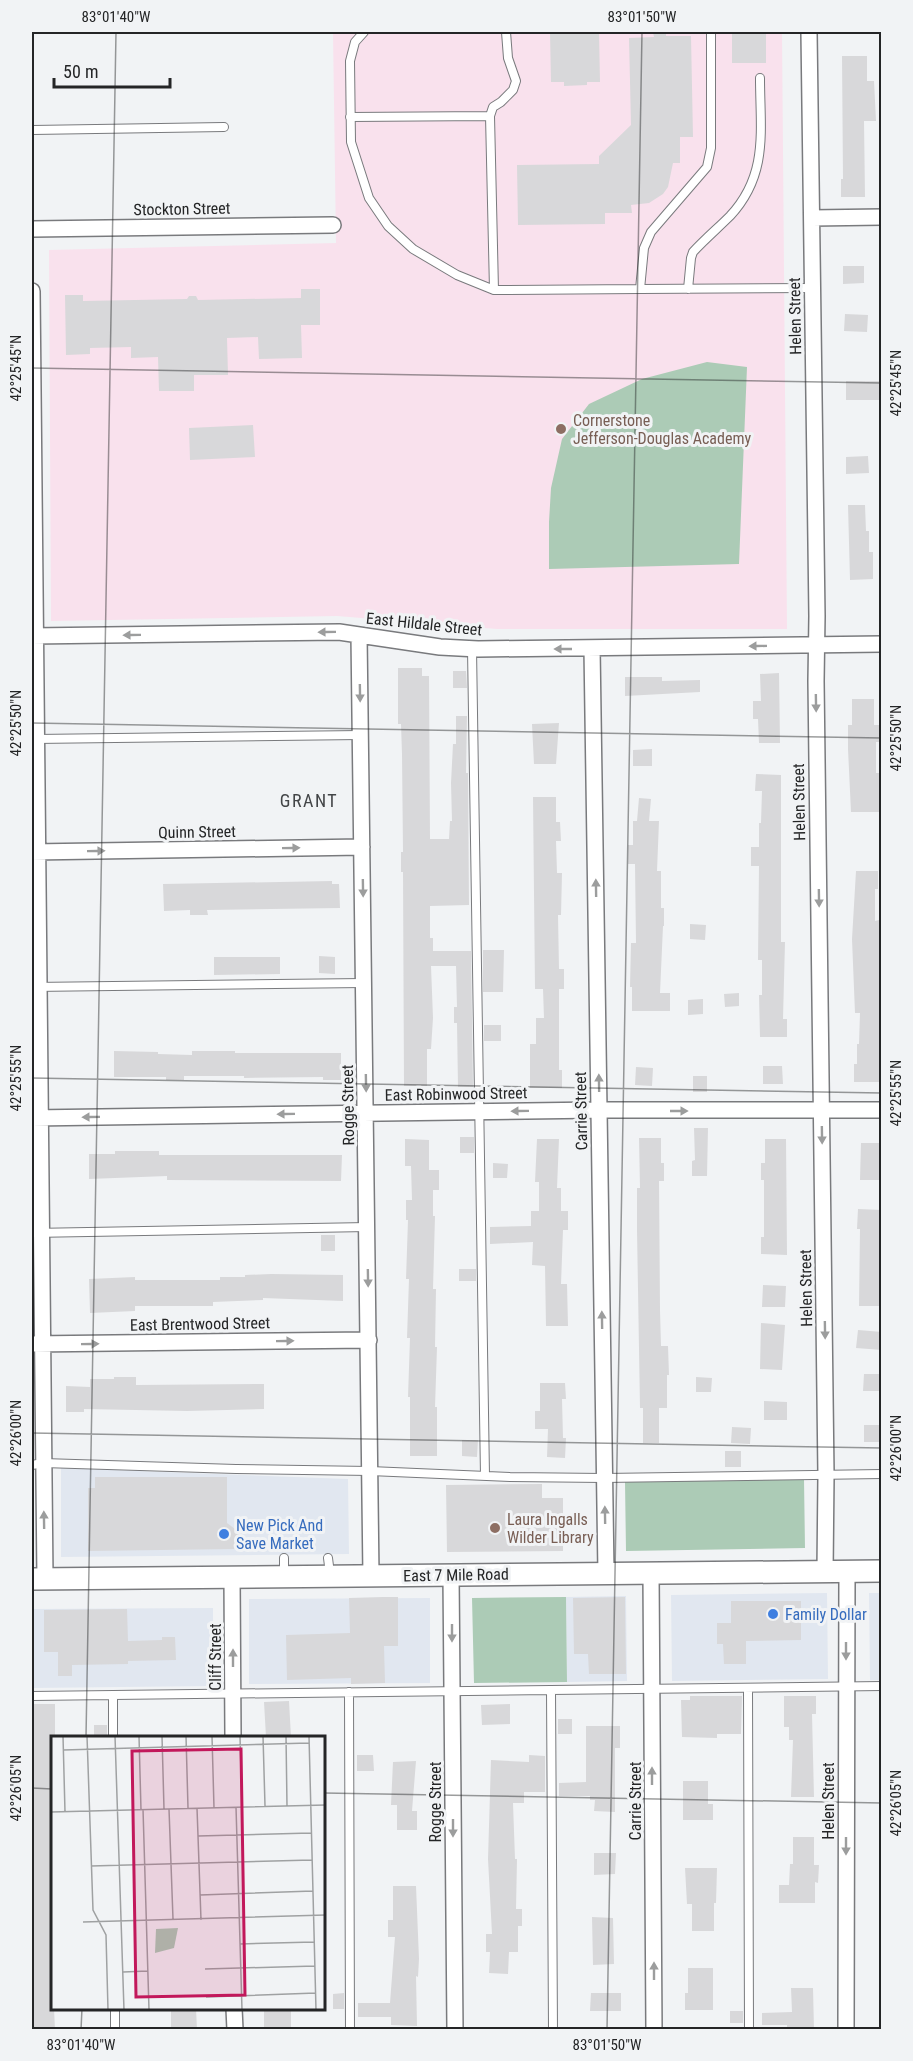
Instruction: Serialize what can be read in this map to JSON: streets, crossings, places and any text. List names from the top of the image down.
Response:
{
  "streets": {
    "street": [
      "Stockton Street",
      "Helen Street",
      "East Hildale Street",
      "Quinn Street",
      "East Robinwood Street",
      "Rogge Street",
      "Carrie Street",
      "East Brentwood Street",
      "East 7 Mile Road",
      "Cliff Street"
    ]
  },
  "crossings": [
    ["Helen Street", "East Hildale Street"],
    ["Helen Street", "East Robinwood Street"],
    ["Helen Street", "East 7 Mile Road"],
    ["East Hildale Street", "Rogge Street"],
    ["East Hildale Street", "Carrie Street"],
    ["Quinn Street", "Rogge Street"],
    ["East Robinwood Street", "Rogge Street"],
    ["East Robinwood Street", "Carrie Street"],
    ["Rogge Street", "East Brentwood Street"],
    ["Rogge Street", "East 7 Mile Road"],
    ["Carrie Street", "East 7 Mile Road"],
    ["East 7 Mile Road", "Cliff Street"]
  ],
  "one_way": [
    "Helen Street",
    "East Hildale Street",
    "Quinn Street",
    "Rogge Street",
    "Carrie Street",
    "East Brentwood Street",
    "Cliff Street"
  ],
  "districts": ["GRANT"],
  "places": [
    "Cornerstone Jefferson-Douglas Academy",
    "Laura Ingalls Wilder Library",
    "New Pick And Save Market",
    "Family Dollar"
  ],
  "scale_bar": "50 m",
  "coordinates": [
    "83°01'40\"W",
    "83°01'50\"W",
    "42°25'45\"N",
    "42°25'50\"N",
    "42°25'55\"N",
    "42°26'00\"N",
    "42°26'05\"N"
  ]
}
